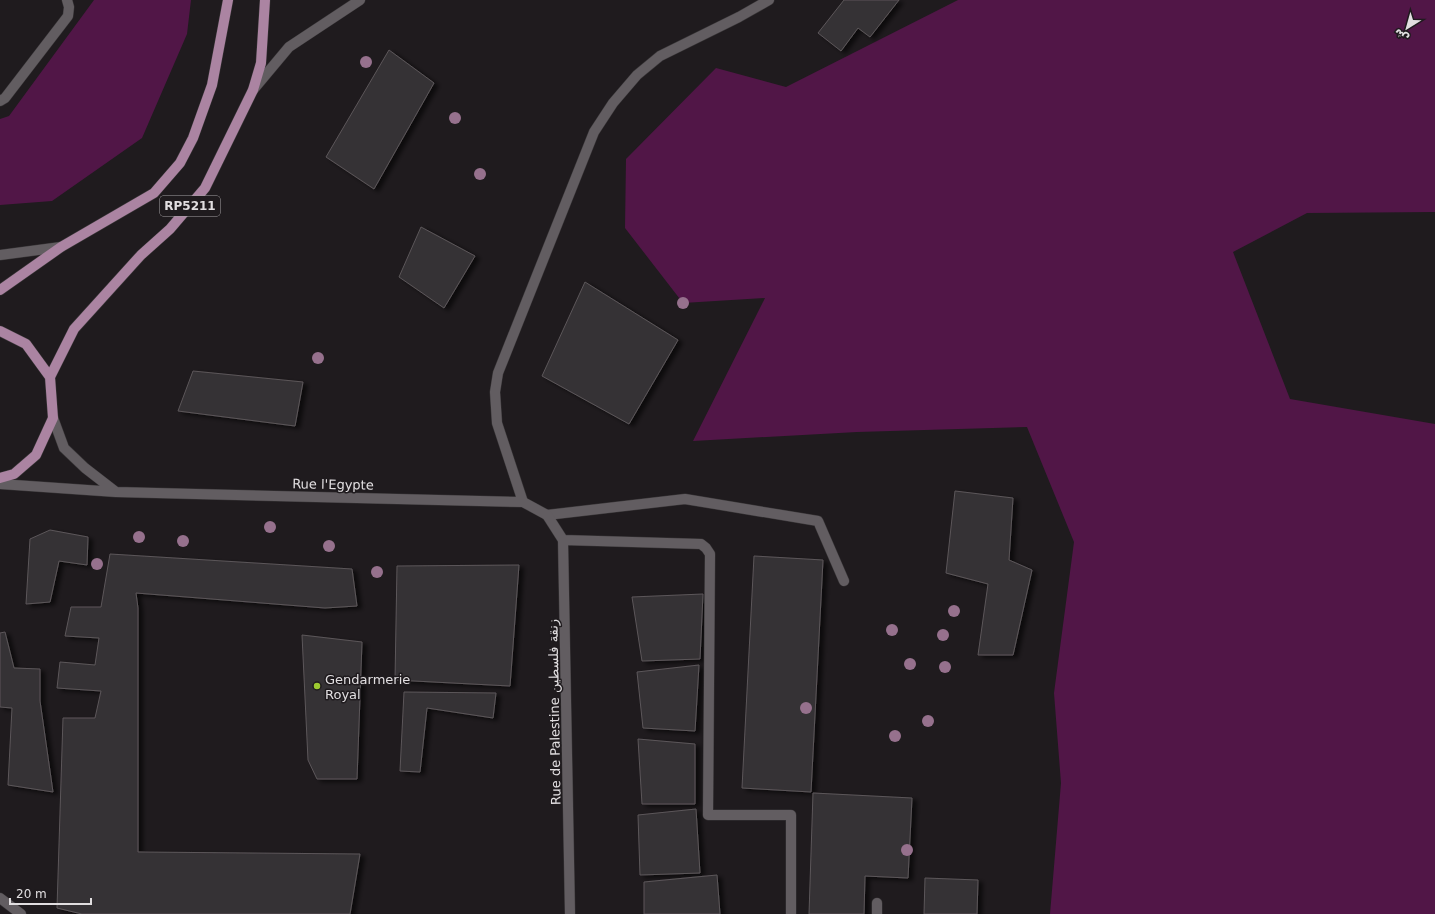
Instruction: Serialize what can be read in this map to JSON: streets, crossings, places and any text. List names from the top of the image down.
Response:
{
  "streets": {
    "main road": ["RP5211"],
    "street": ["Rue l'Egypte", "Rue de Palestine زنقة فلسطين"]
  },
  "places": ["Gendarmerie Royal"],
  "scale_bar": "20 m",
  "north": "bottom left"
}
